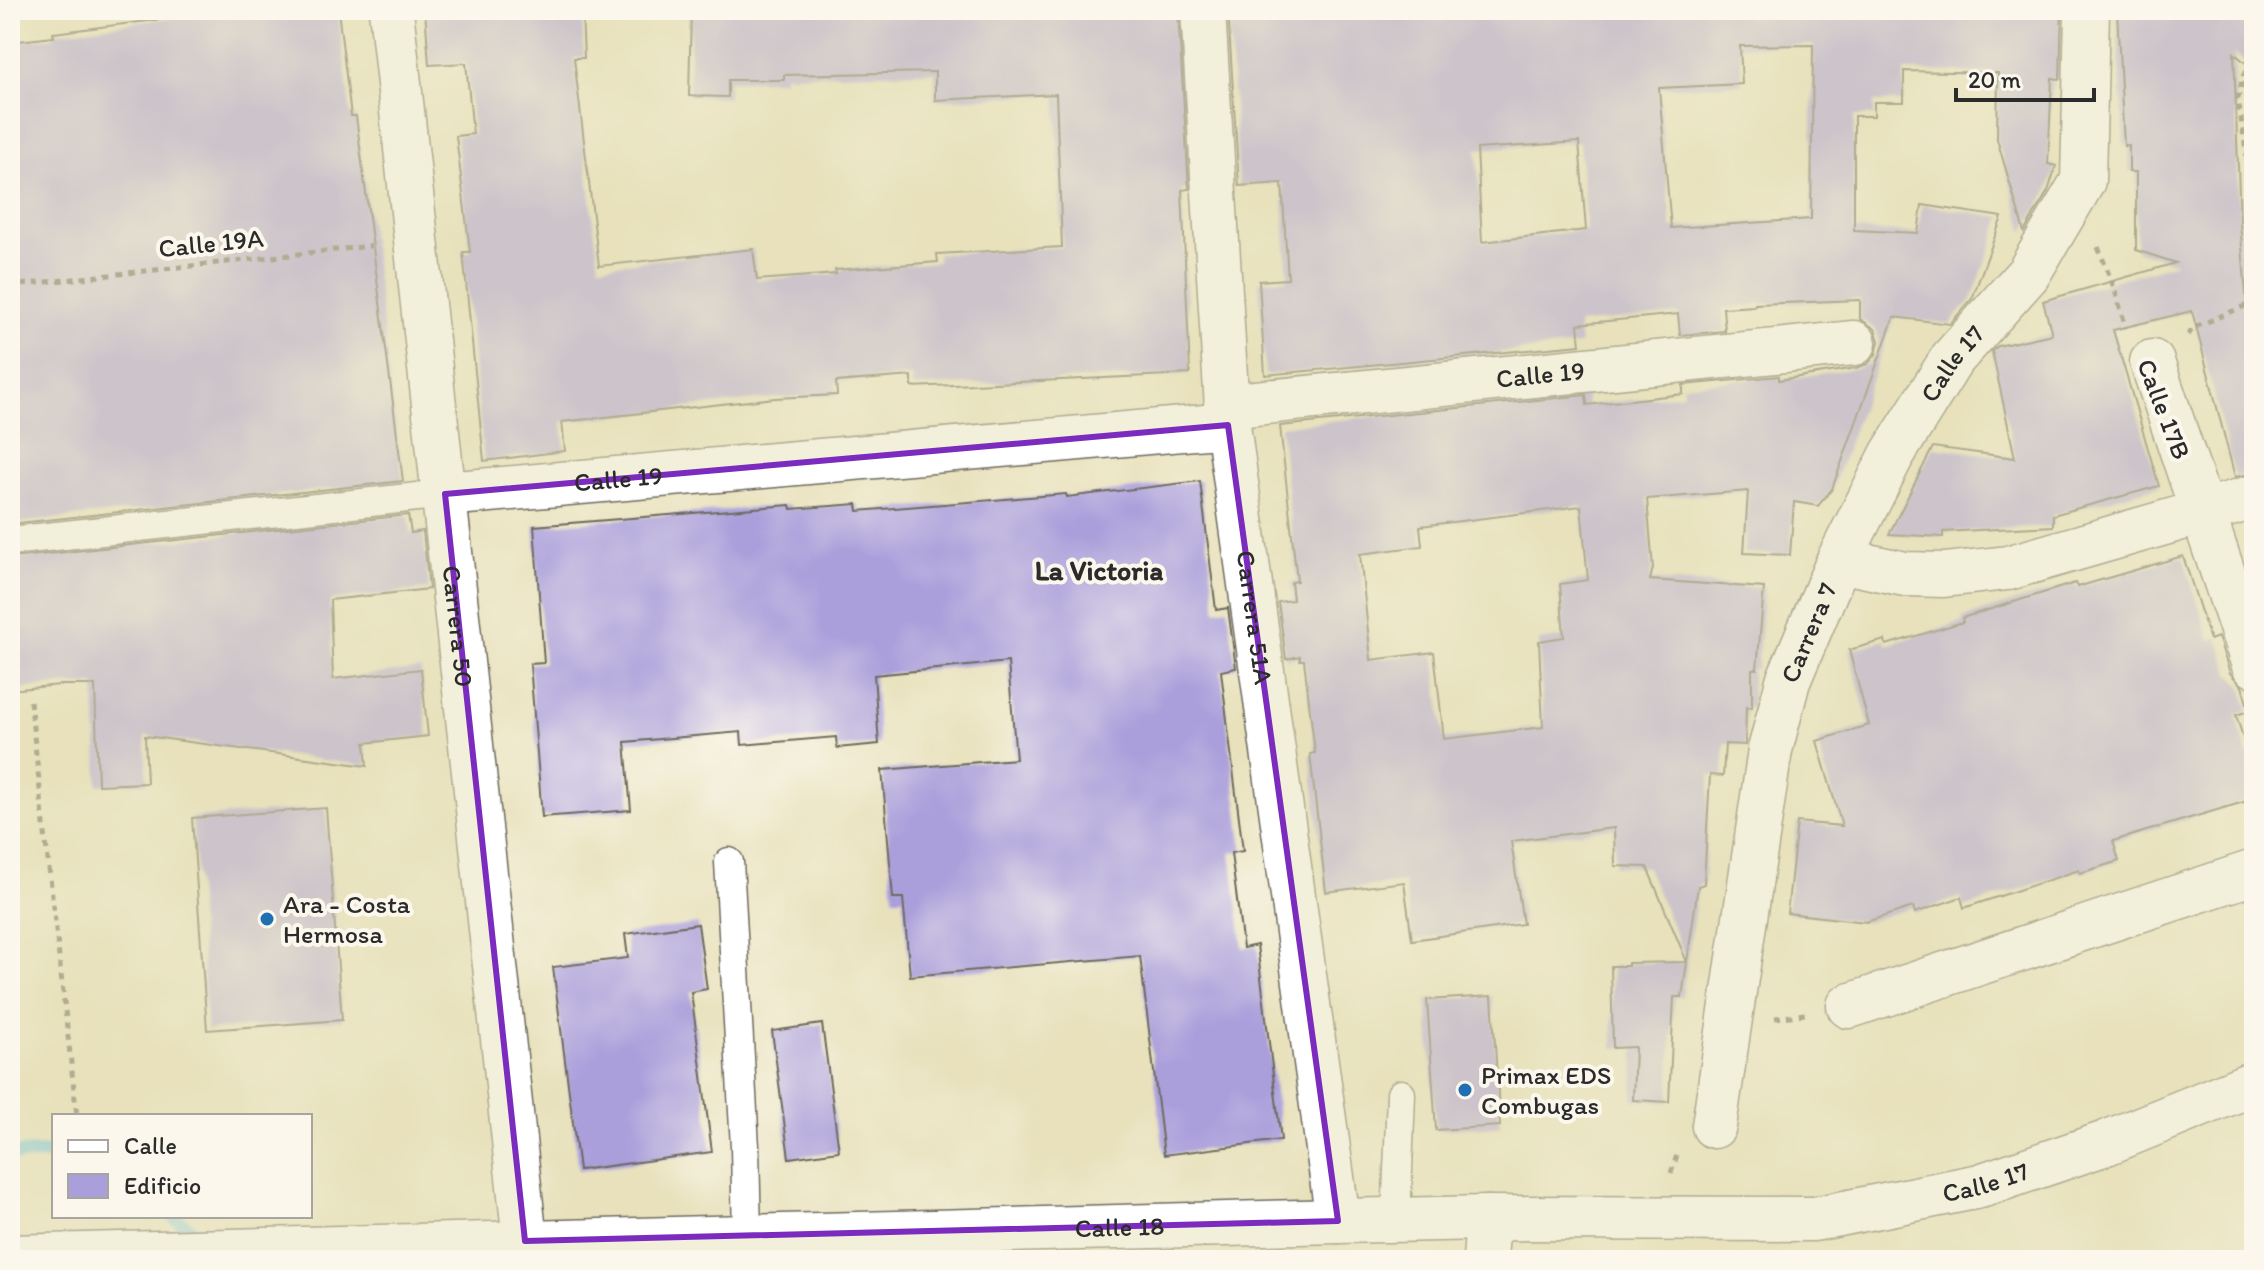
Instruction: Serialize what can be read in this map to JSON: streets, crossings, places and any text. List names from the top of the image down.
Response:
{
  "streets": {
    "street": [
      "Calle 17",
      "Calle 19",
      "Calle 17B",
      "Carrera 51A",
      "Carrera 50",
      "Carrera 7",
      "Calle 18"
    ],
    "path": ["Calle 19A"]
  },
  "crossings": [
    ["Calle 19A", "Carrera 50"],
    ["Calle 17", "Calle 17B"],
    ["Calle 17", "Carrera 7"],
    ["Calle 17", "Calle 18"],
    ["Calle 19", "Carrera 51A"],
    ["Calle 19", "Carrera 50"],
    ["Calle 17B", "Carrera 7"],
    ["Carrera 51A", "Calle 18"],
    ["Carrera 50", "Calle 18"]
  ],
  "districts": ["La Victoria"],
  "places": ["Ara - Costa Hermosa", "Primax EDS Combugas"],
  "legend": ["Calle", "Edificio"],
  "scale_bar": "20 m"
}
